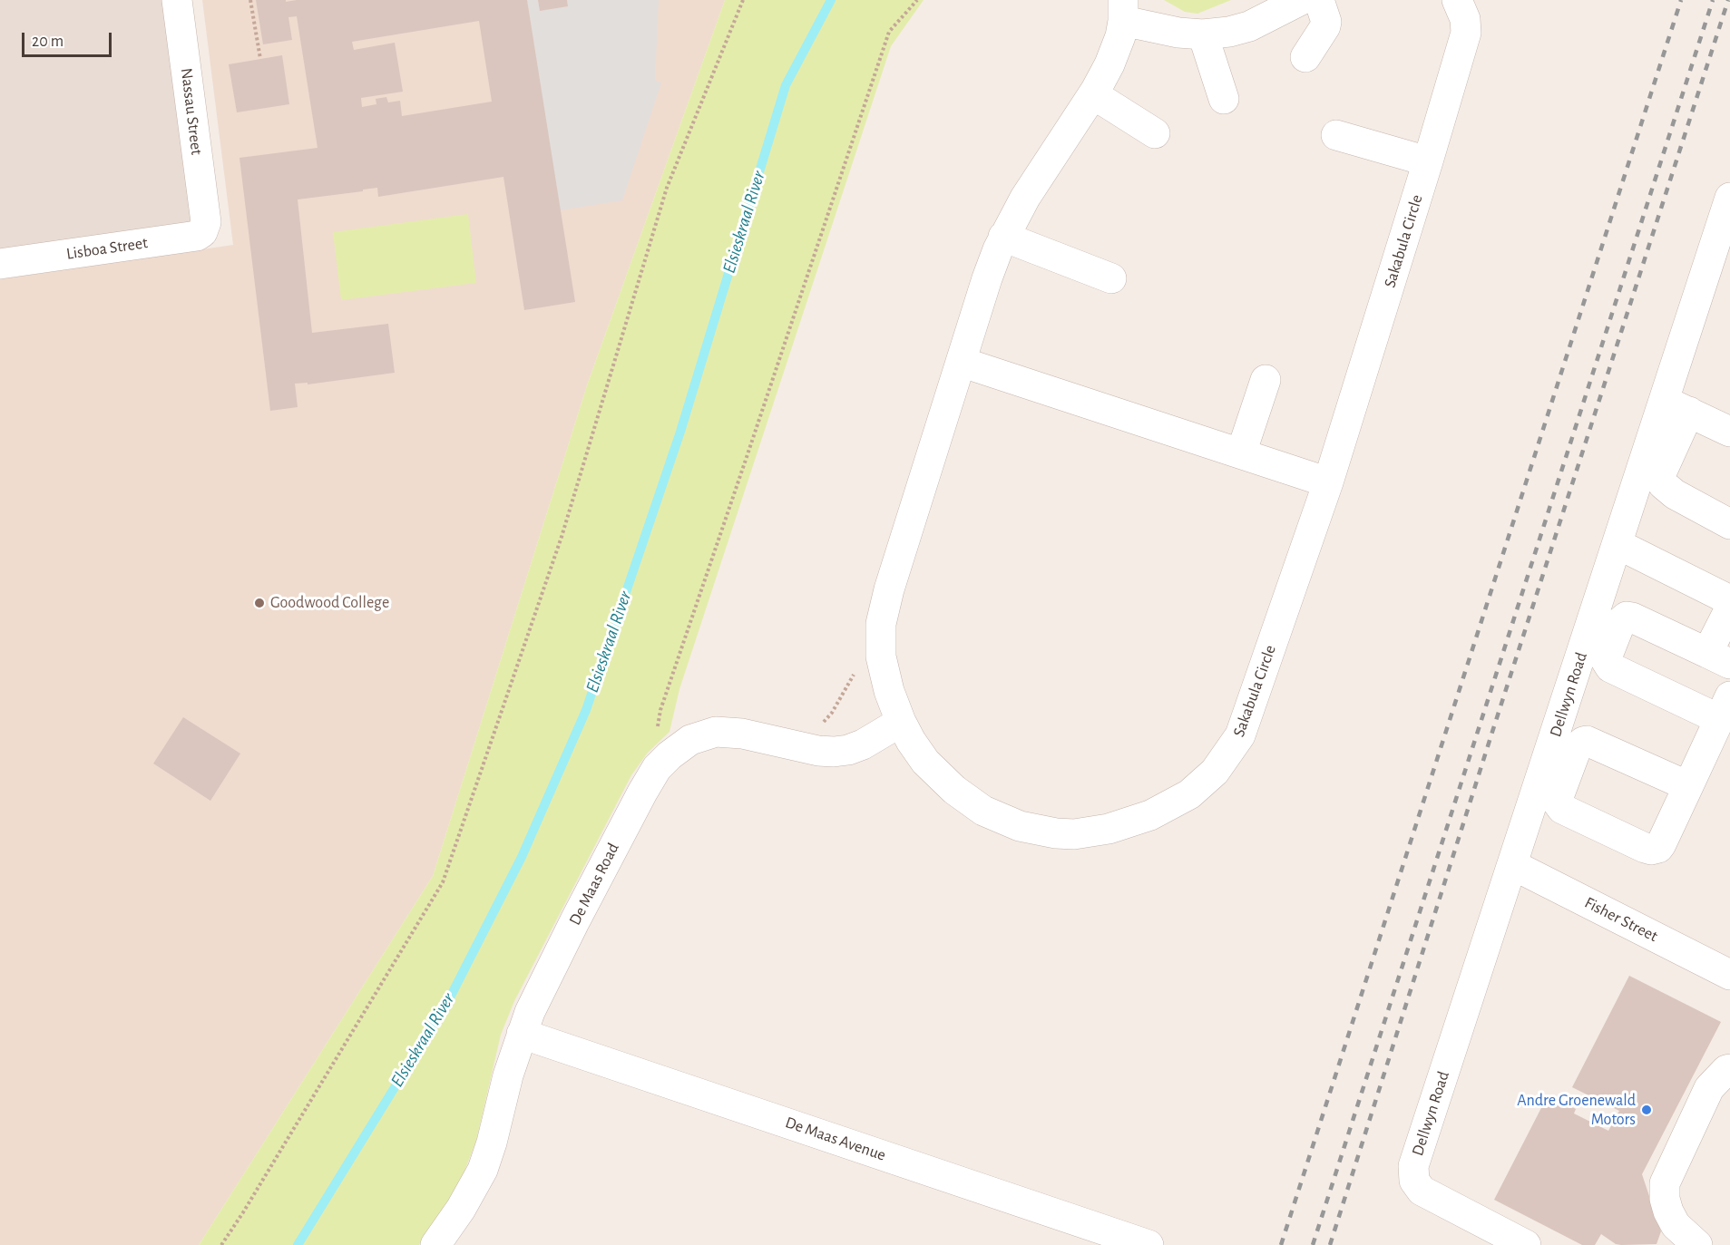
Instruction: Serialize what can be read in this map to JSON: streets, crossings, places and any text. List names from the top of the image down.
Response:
{
  "streets": {
    "street": [
      "Nassau Street",
      "Sakabula Circle",
      "Lisboa Street",
      "Dellwyn Road",
      "De Maas Road",
      "Fisher Street",
      "De Maas Avenue"
    ]
  },
  "crossings": [
    ["Nassau Street", "Lisboa Street"],
    ["Sakabula Circle", "De Maas Road"],
    ["Dellwyn Road", "Fisher Street"],
    ["De Maas Road", "De Maas Avenue"]
  ],
  "water": ["Elsieskraal River"],
  "places": ["Goodwood College", "Andre Groenewald Motors"],
  "scale_bar": "20 m"
}
